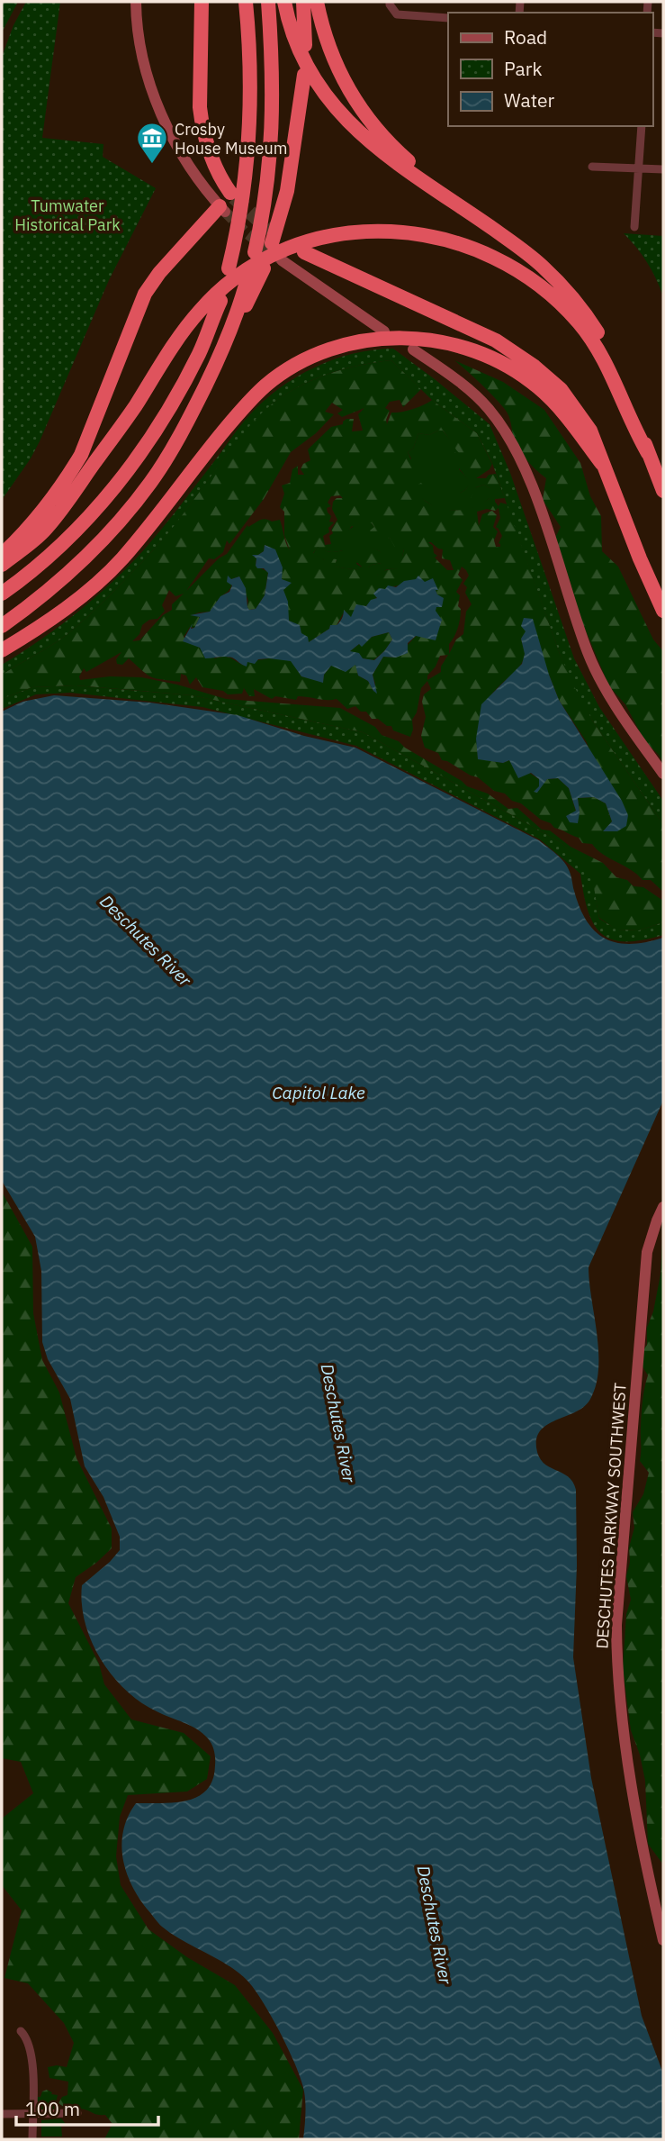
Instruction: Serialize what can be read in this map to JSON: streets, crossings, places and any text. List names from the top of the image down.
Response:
{
  "streets": {
    "street": ["DESCHUTES PARKWAY SOUTHWEST"]
  },
  "water": ["Deschutes River", "Capitol Lake"],
  "parks": ["Tumwater Historical Park"],
  "places": {
    "museum": ["Crosby House Museum"]
  },
  "legend": ["Road", "Park", "Water"],
  "scale_bar": "100 m"
}
